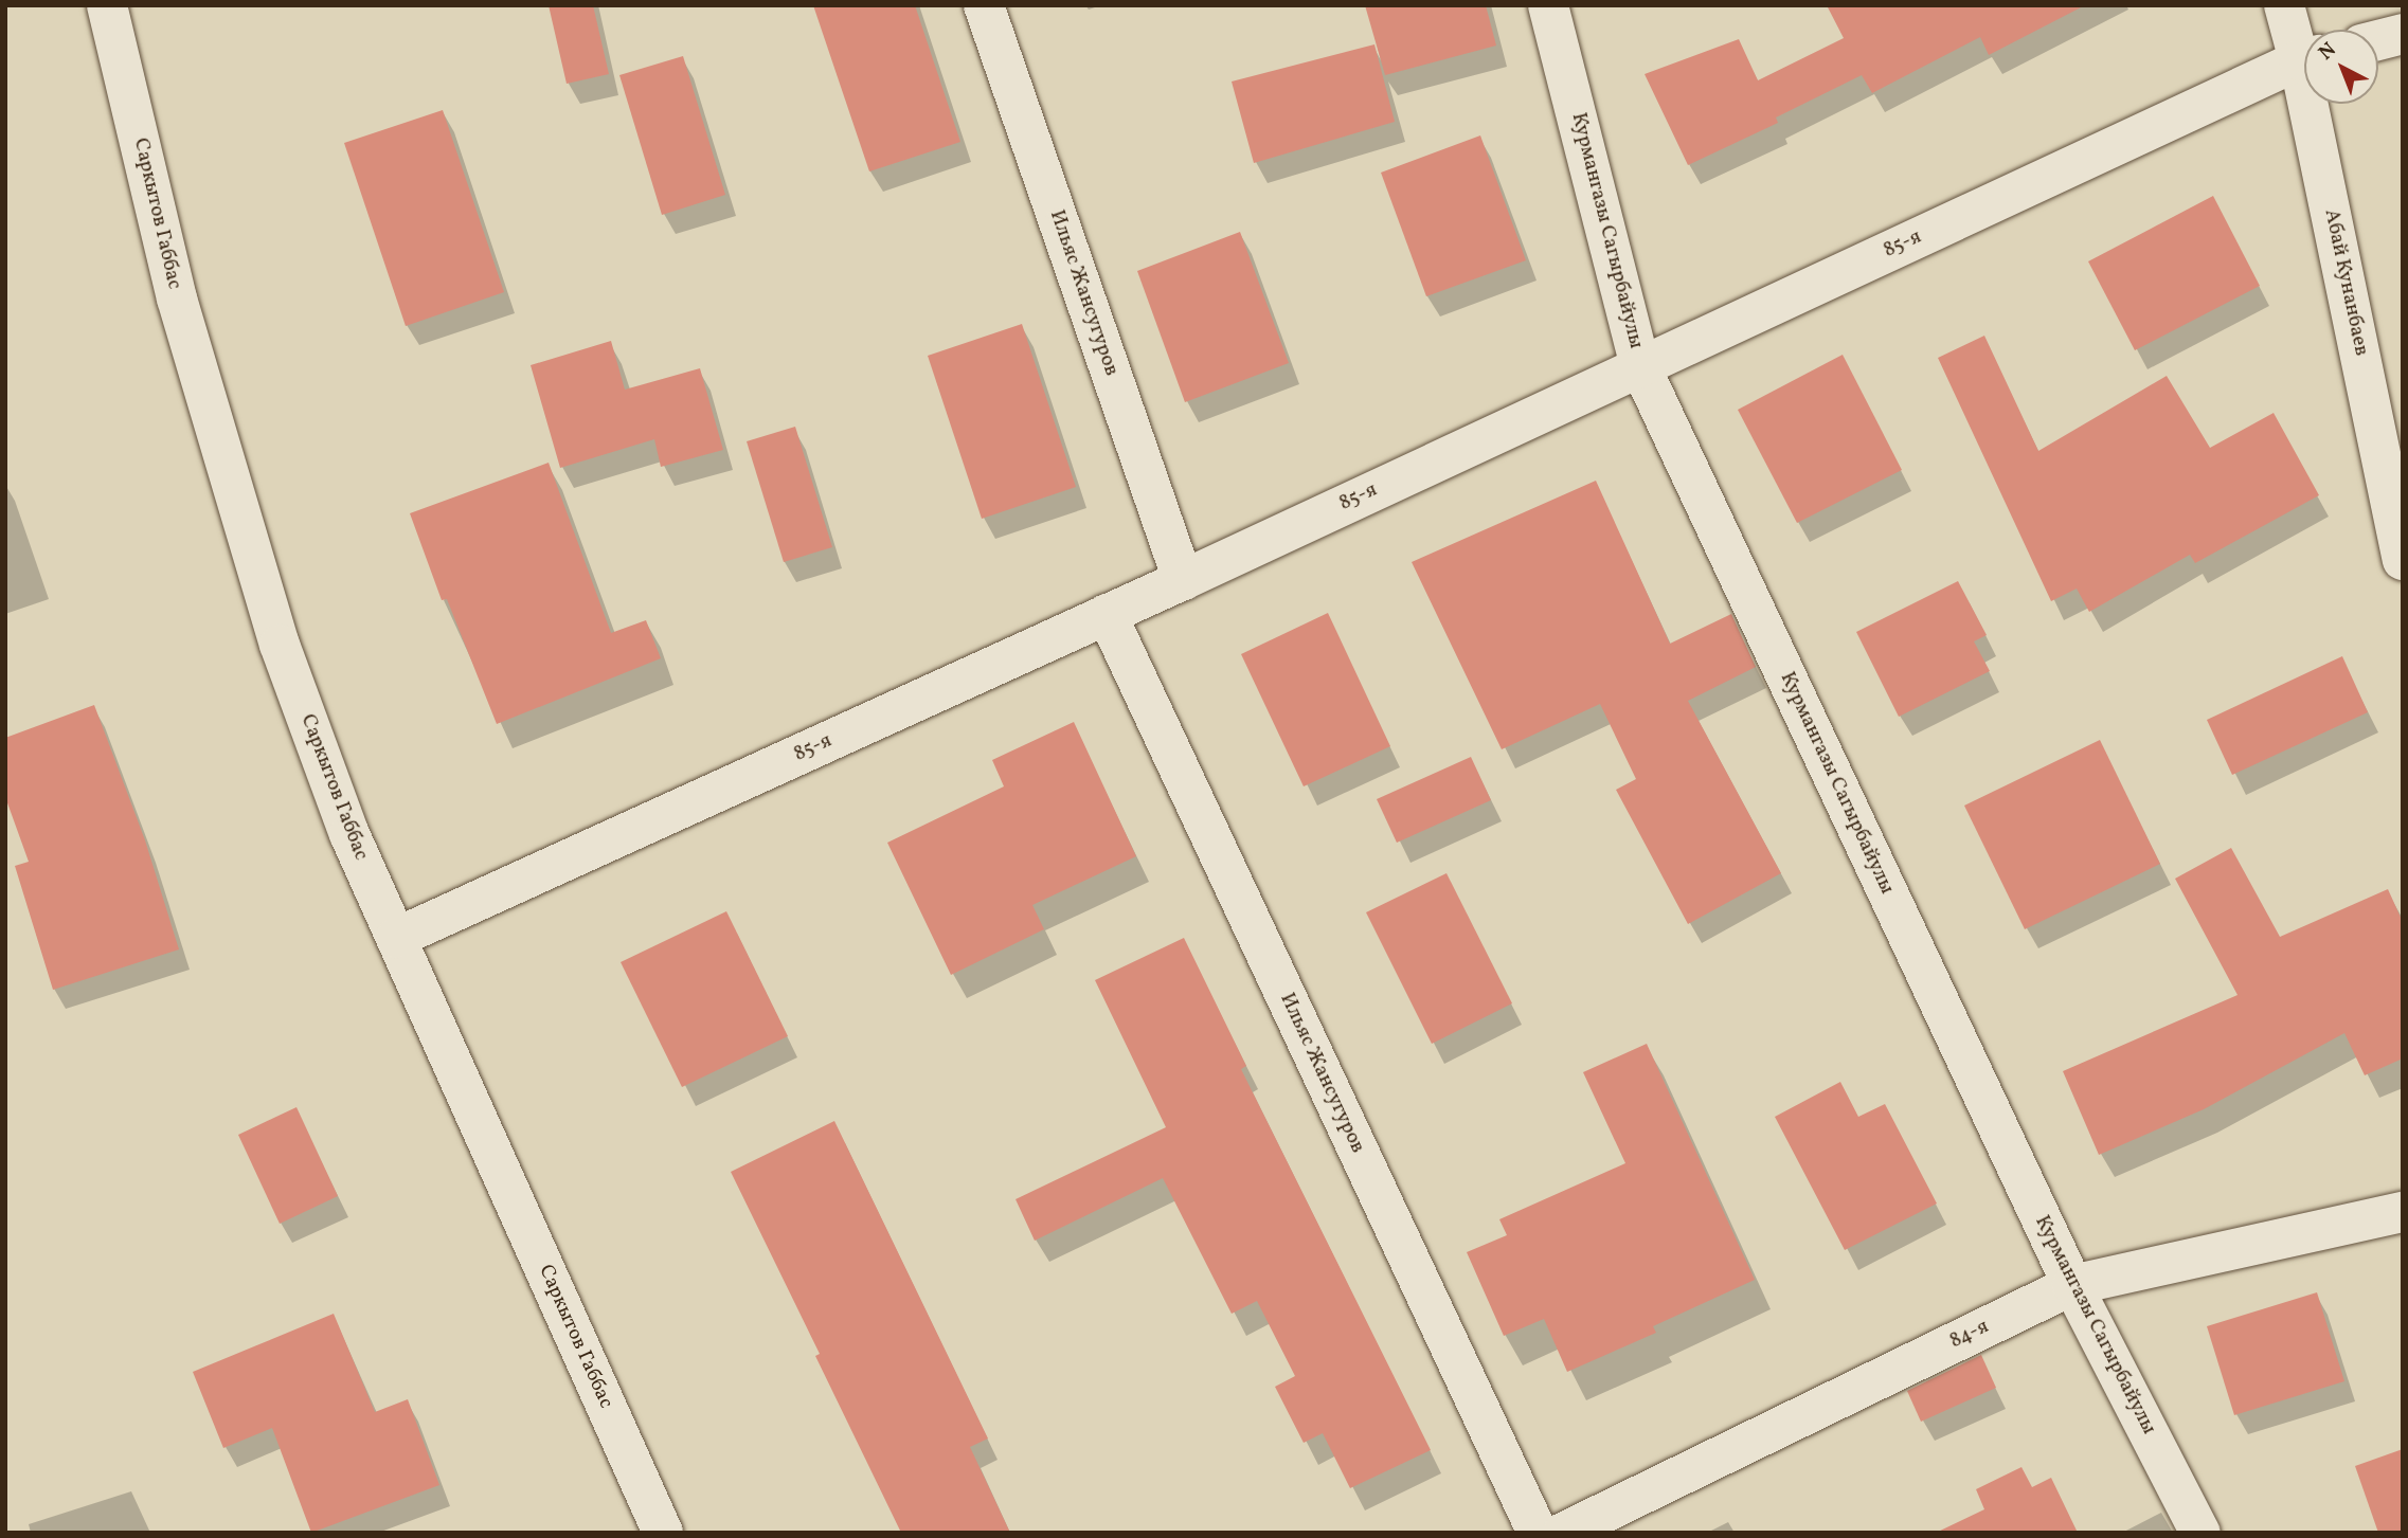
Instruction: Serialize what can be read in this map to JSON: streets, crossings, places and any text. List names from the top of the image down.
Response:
{
  "streets": {
    "street": [
      "Саркытов Габбас",
      "Курмангазы Сагырбайулы",
      "85-я",
      "Абай Кунанбаев",
      "Ильяс Жансугуров",
      "84-я"
    ]
  },
  "crossings": [
    ["Саркытов Габбас", "85-я"],
    ["Курмангазы Сагырбайулы", "85-я"],
    ["Курмангазы Сагырбайулы", "84-я"],
    ["85-я", "Ильяс Жансугуров"]
  ],
  "north": "top left"
}
